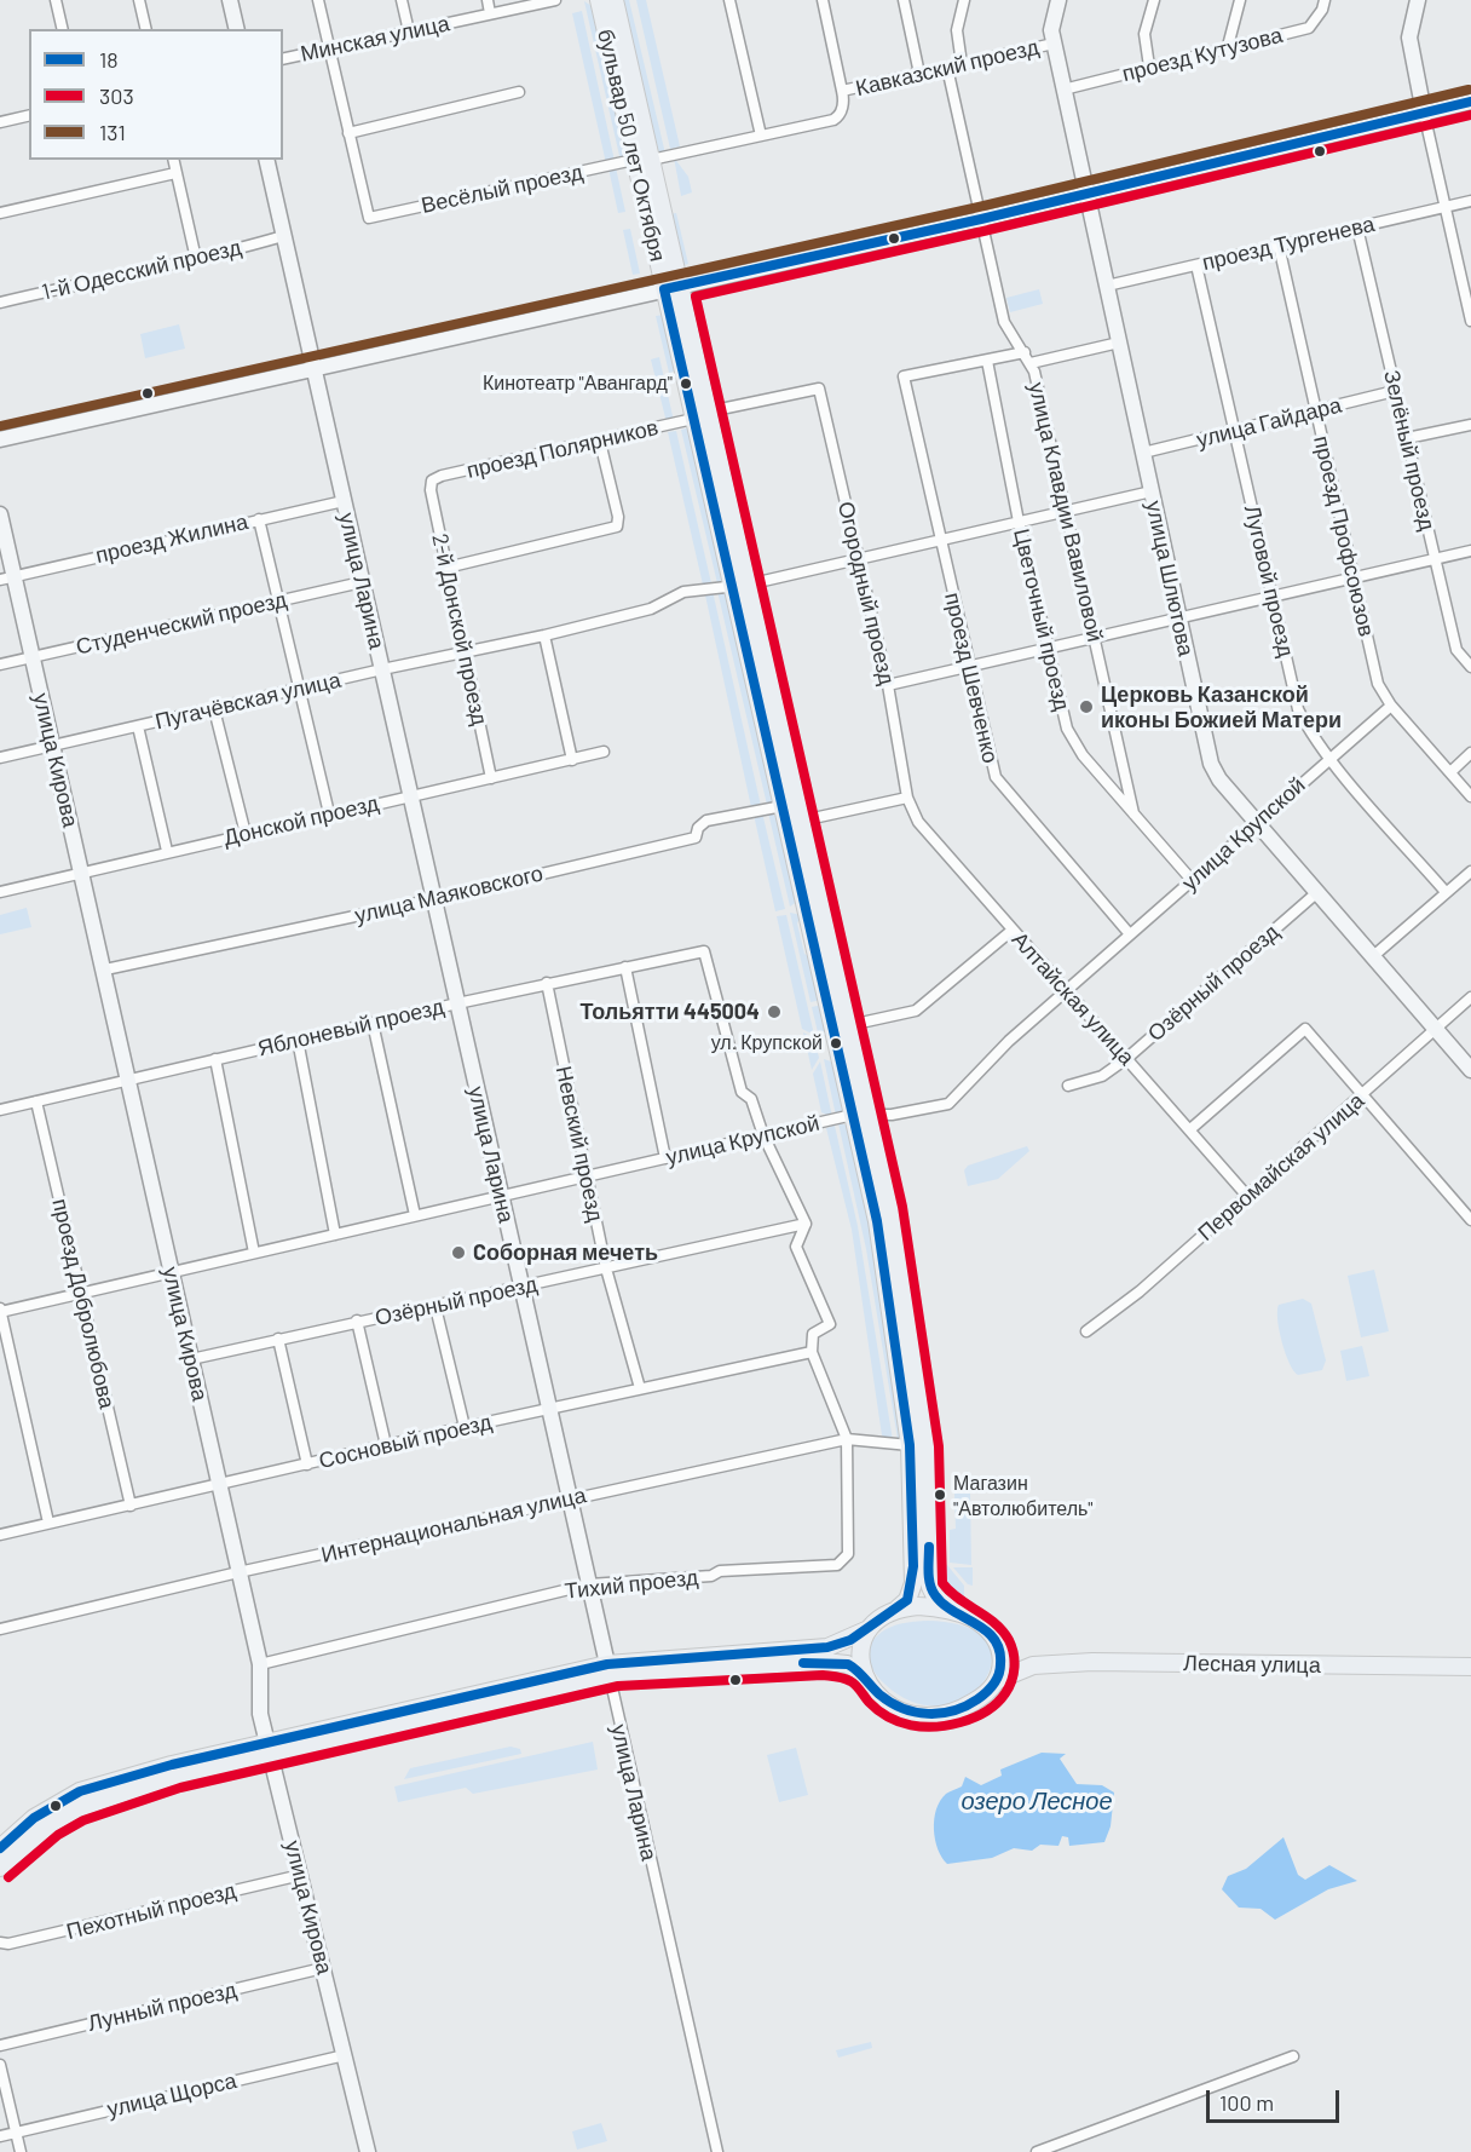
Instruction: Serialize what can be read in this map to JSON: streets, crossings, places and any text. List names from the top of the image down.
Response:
{
  "streets": {
    "main road": ["бульвар 50 лет Октября", "Лесная улица"],
    "street": [
      "Минская улица",
      "проезд Кутузова",
      "Кавказский проезд",
      "Весёлый проезд",
      "проезд Тургенева",
      "1-й Одесский проезд",
      "улица Гайдара",
      "проезд Полярников",
      "Зелёный проезд",
      "улица Клавдии Вавиловой",
      "проезд Профсоюзов",
      "проезд Жилина",
      "улица Шлютова",
      "улица Ларина",
      "Луговой проезд",
      "Огородный проезд",
      "Цветочный проезд",
      "Студенческий проезд",
      "2-й Донской проезд",
      "проезд Шевченко",
      "Пугачёвская улица",
      "улица Кирова",
      "Донской проезд",
      "улица Крупской",
      "улица Маяковского",
      "Озёрный проезд",
      "Алтайская улица",
      "Яблоневый проезд",
      "Невский проезд",
      "Первомайская улица",
      "проезд Добролюбова",
      "Сосновый проезд",
      "Интернациональная улица",
      "Тихий проезд",
      "Пехотный проезд",
      "Лунный проезд",
      "улица Щорса"
    ]
  },
  "crossings": [
    ["проезд Кутузова", "улица Шлютова"],
    ["Кавказский проезд", "бульвар 50 лет Октября"],
    ["Кавказский проезд", "Весёлый проезд"],
    ["Кавказский проезд", "улица Клавдии Вавиловой"],
    ["Кавказский проезд", "улица Шлютова"],
    ["бульвар 50 лет Октября", "Весёлый проезд"],
    ["бульвар 50 лет Октября", "проезд Полярников"],
    ["бульвар 50 лет Октября", "Пугачёвская улица"],
    ["бульвар 50 лет Октября", "улица Крупской"],
    ["бульвар 50 лет Октября", "улица Маяковского"],
    ["бульвар 50 лет Октября", "Интернациональная улица"],
    ["бульвар 50 лет Октября", "Лесная улица"],
    ["проезд Тургенева", "Зелёный проезд"],
    ["проезд Тургенева", "проезд Профсоюзов"],
    ["проезд Тургенева", "улица Шлютова"],
    ["проезд Тургенева", "Луговой проезд"],
    ["1-й Одесский проезд", "улица Ларина"],
    ["улица Гайдара", "Зелёный проезд"],
    ["улица Гайдара", "проезд Профсоюзов"],
    ["улица Гайдара", "улица Шлютова"],
    ["улица Гайдара", "Луговой проезд"],
    ["проезд Полярников", "Огородный проезд"],
    ["проезд Полярников", "2-й Донской проезд"],
    ["улица Клавдии Вавиловой", "Цветочный проезд"],
    ["проезд Профсоюзов", "улица Крупской"],
    ["проезд Жилина", "улица Ларина"],
    ["проезд Жилина", "улица Кирова"],
    ["улица Шлютова", "улица Крупской"],
    ["улица Шлютова", "Озёрный проезд"],
    ["улица Шлютова", "Первомайская улица"],
    ["улица Ларина", "Студенческий проезд"],
    ["улица Ларина", "Пугачёвская улица"],
    ["улица Ларина", "Донской проезд"],
    ["улица Ларина", "улица Крупской"],
    ["улица Ларина", "улица Маяковского"],
    ["улица Ларина", "Озёрный проезд"],
    ["улица Ларина", "Яблоневый проезд"],
    ["улица Ларина", "Сосновый проезд"],
    ["улица Ларина", "Интернациональная улица"],
    ["улица Ларина", "Тихий проезд"],
    ["Луговой проезд", "улица Крупской"],
    ["Огородный проезд", "Алтайская улица"],
    ["Цветочный проезд", "проезд Шевченко"],
    ["Цветочный проезд", "улица Крупской"],
    ["Студенческий проезд", "улица Кирова"],
    ["2-й Донской проезд", "Пугачёвская улица"],
    ["2-й Донской проезд", "Донской проезд"],
    ["проезд Шевченко", "улица Крупской"],
    ["Пугачёвская улица", "улица Кирова"],
    ["улица Кирова", "Донской проезд"],
    ["улица Кирова", "улица Крупской"],
    ["улица Кирова", "улица Маяковского"],
    ["улица Кирова", "Озёрный проезд"],
    ["улица Кирова", "Яблоневый проезд"],
    ["улица Кирова", "Сосновый проезд"],
    ["улица Кирова", "Интернациональная улица"],
    ["улица Кирова", "Тихий проезд"],
    ["улица Кирова", "Пехотный проезд"],
    ["улица Кирова", "Лунный проезд"],
    ["улица Кирова", "улица Щорса"],
    ["улица Крупской", "Алтайская улица"],
    ["улица Крупской", "Яблоневый проезд"],
    ["улица Крупской", "Невский проезд"],
    ["улица Крупской", "проезд Добролюбова"],
    ["Озёрный проезд", "Алтайская улица"],
    ["Озёрный проезд", "Невский проезд"],
    ["Алтайская улица", "Первомайская улица"],
    ["Яблоневый проезд", "Невский проезд"],
    ["Яблоневый проезд", "проезд Добролюбова"],
    ["Невский проезд", "Сосновый проезд"],
    ["проезд Добролюбова", "Сосновый проезд"],
    ["Интернациональная улица", "Тихий проезд"]
  ],
  "water": ["озеро Лесное"],
  "places": [
    "Кинотеатр \"Авангард\"",
    "Церковь Казанской иконы Божией Матери",
    "Тольятти 445004",
    "ул. Крупской",
    "Cоборная мечеть",
    "Магазин \"Автолюбитель\""
  ],
  "lines": ["transit line 131", "transit line 18", "transit line 303"],
  "legend": ["18", "303", "131"],
  "scale_bar": "100 m"
}
